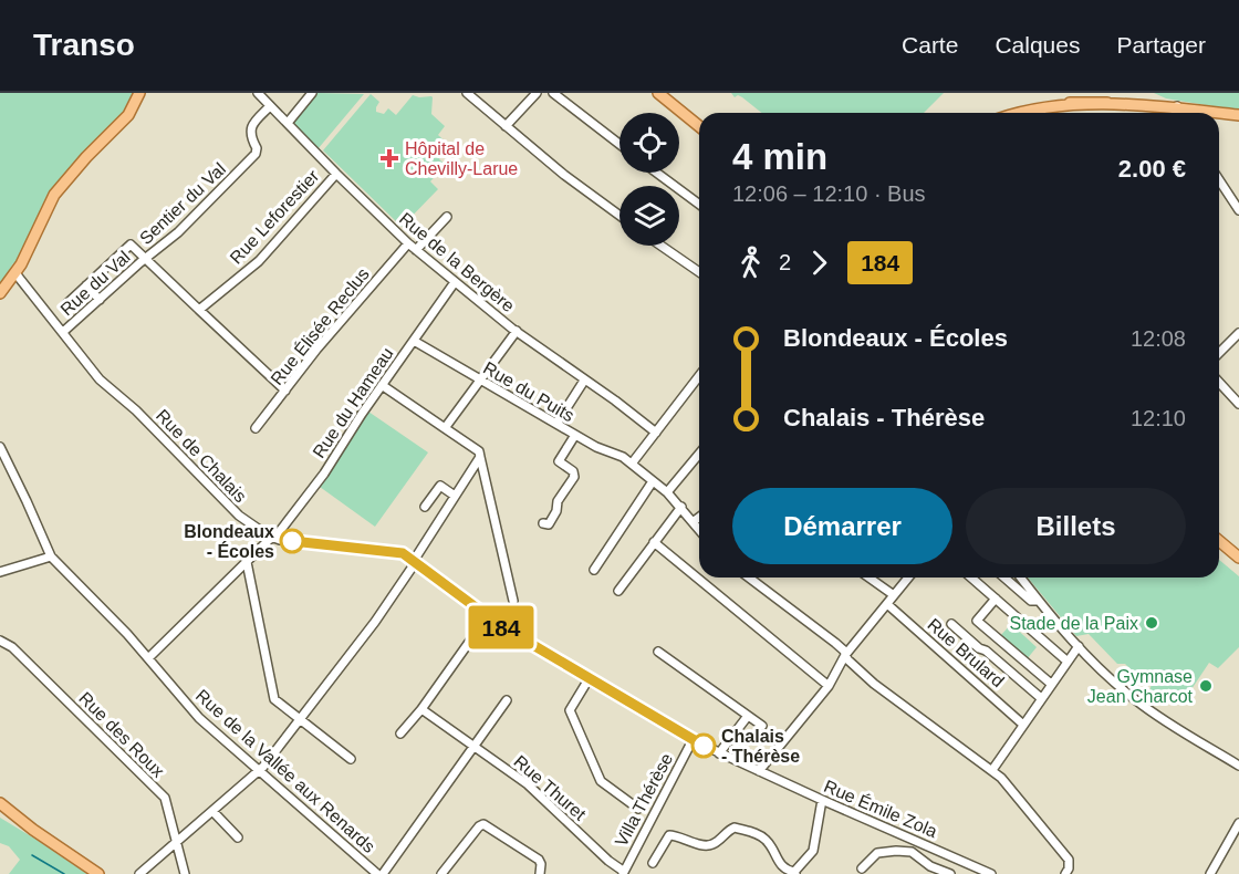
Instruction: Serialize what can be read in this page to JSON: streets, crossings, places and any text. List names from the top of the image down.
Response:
{
  "streets": {
    "street": [
      "Sentier du Val",
      "Rue Leforestier",
      "Rue de la Bergère",
      "Rue du Val",
      "Rue Élisée Reclus",
      "Rue du Puits",
      "Rue du Hameau",
      "Rue de Chalais",
      "Rue Brulard",
      "Rue des Roux",
      "Rue de la Vallée aux Renards",
      "Rue Thuret",
      "Villa Thérèse",
      "Rue Émile Zola"
    ]
  },
  "crossings": [
    ["Sentier du Val", "Rue de la Bergère"],
    ["Sentier du Val", "Rue du Val"],
    ["Rue Leforestier", "Rue de la Bergère"],
    ["Rue de la Bergère", "Rue Élisée Reclus"],
    ["Rue de la Bergère", "Rue du Hameau"],
    ["Rue du Val", "Rue de Chalais"],
    ["Rue du Puits", "Rue du Hameau"],
    ["Rue du Hameau", "Rue de Chalais"],
    ["Rue du Hameau", "Rue de la Vallée aux Renards"],
    ["Rue de Chalais", "Villa Thérèse"],
    ["Rue de Chalais", "Rue Émile Zola"],
    ["Rue Thuret", "Villa Thérèse"]
  ],
  "places": {
    "health": ["Hôpital de Chevilly-Larue"],
    "other": [
      "Blondeaux - Écoles",
      "Stade de la Paix",
      "Gymnase Jean Charcot",
      "Chalais - Thérèse"
    ]
  },
  "lines": ["bus line 184"],
  "page": {
    "header": "Transo",
    "nav": ["Carte", "Calques", "Partager"],
    "on_map": "184",
    "heading": ["4 min", "12:06 – 12:10 · Bus", "2.00 €"],
    "legs": ["2", "184"],
    "list": [
      {
        "name": "Blondeaux - Écoles",
        "value": "12:08"
      },
      {
        "name": "Chalais - Thérèse",
        "value": "12:10"
      }
    ],
    "buttons": ["Démarrer", "Billets"]
  }
}
